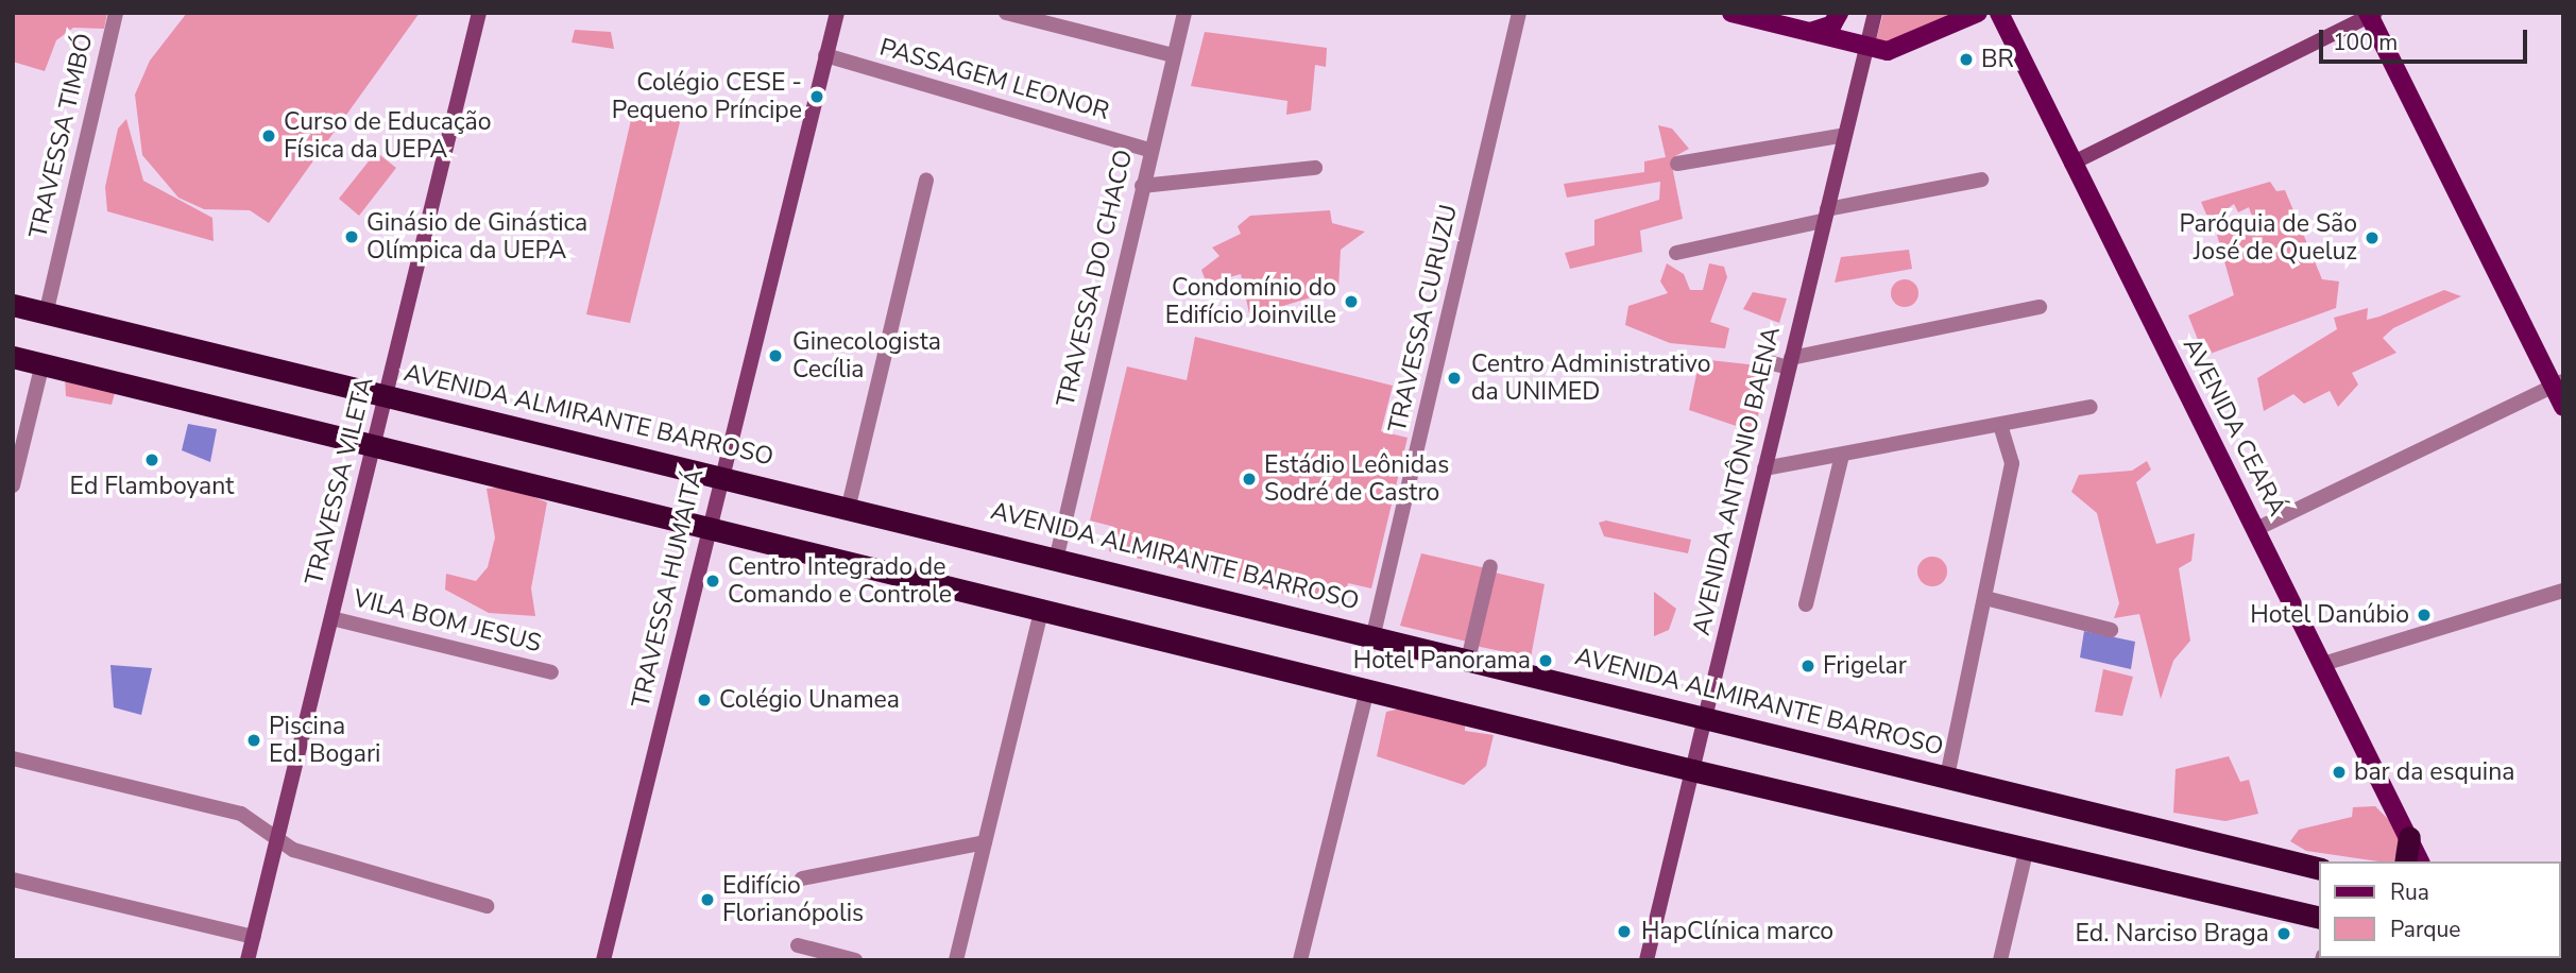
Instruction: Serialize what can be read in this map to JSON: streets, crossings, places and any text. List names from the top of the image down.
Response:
{
  "streets": {
    "highway": ["AVENIDA ALMIRANTE BARROSO"],
    "main road": ["AVENIDA CEARÁ"],
    "street": [
      "PASSAGEM LEONOR",
      "TRAVESSA TIMBÓ",
      "TRAVESSA DO CHACO",
      "TRAVESSA CURUZU",
      "TRAVESSA VILETA",
      "AVENIDA ANTÔNIO BAENA",
      "TRAVESSA HUMAITÁ",
      "VILA BOM JESUS"
    ]
  },
  "crossings": [
    ["PASSAGEM LEONOR", "TRAVESSA DO CHACO"],
    ["PASSAGEM LEONOR", "TRAVESSA HUMAITÁ"],
    ["TRAVESSA TIMBÓ", "AVENIDA ALMIRANTE BARROSO"],
    ["TRAVESSA DO CHACO", "AVENIDA ALMIRANTE BARROSO"],
    ["TRAVESSA CURUZU", "AVENIDA ALMIRANTE BARROSO"],
    ["AVENIDA ALMIRANTE BARROSO", "TRAVESSA VILETA"],
    ["AVENIDA ALMIRANTE BARROSO", "AVENIDA ANTÔNIO BAENA"],
    ["AVENIDA ALMIRANTE BARROSO", "TRAVESSA HUMAITÁ"],
    ["TRAVESSA VILETA", "VILA BOM JESUS"]
  ],
  "places": [
    "BR",
    "Colégio CESE - Pequeno Príncipe",
    "Curso de Educação Física da UEPA",
    "Ginásio de Ginástica Olímpica da UEPA",
    "Paróquia de São José de Queluz",
    "Condomínio do Edifício Joinville",
    "Ginecologista Cecília",
    "Centro Administrativo da UNIMED",
    "Ed Flamboyant",
    "Estádio Leônidas Sodré de Castro",
    "Centro Integrado de Comando e Controle",
    "Hotel Danúbio",
    "Hotel Panorama",
    "Frigelar",
    "Colégio Unamea",
    "Piscina Ed. Bogari",
    "bar da esquina",
    "Edifício Florianópolis",
    "HapClínica marco",
    "Ed. Narciso Braga"
  ],
  "legend": ["Rua", "Parque"],
  "scale_bar": "100 m"
}
